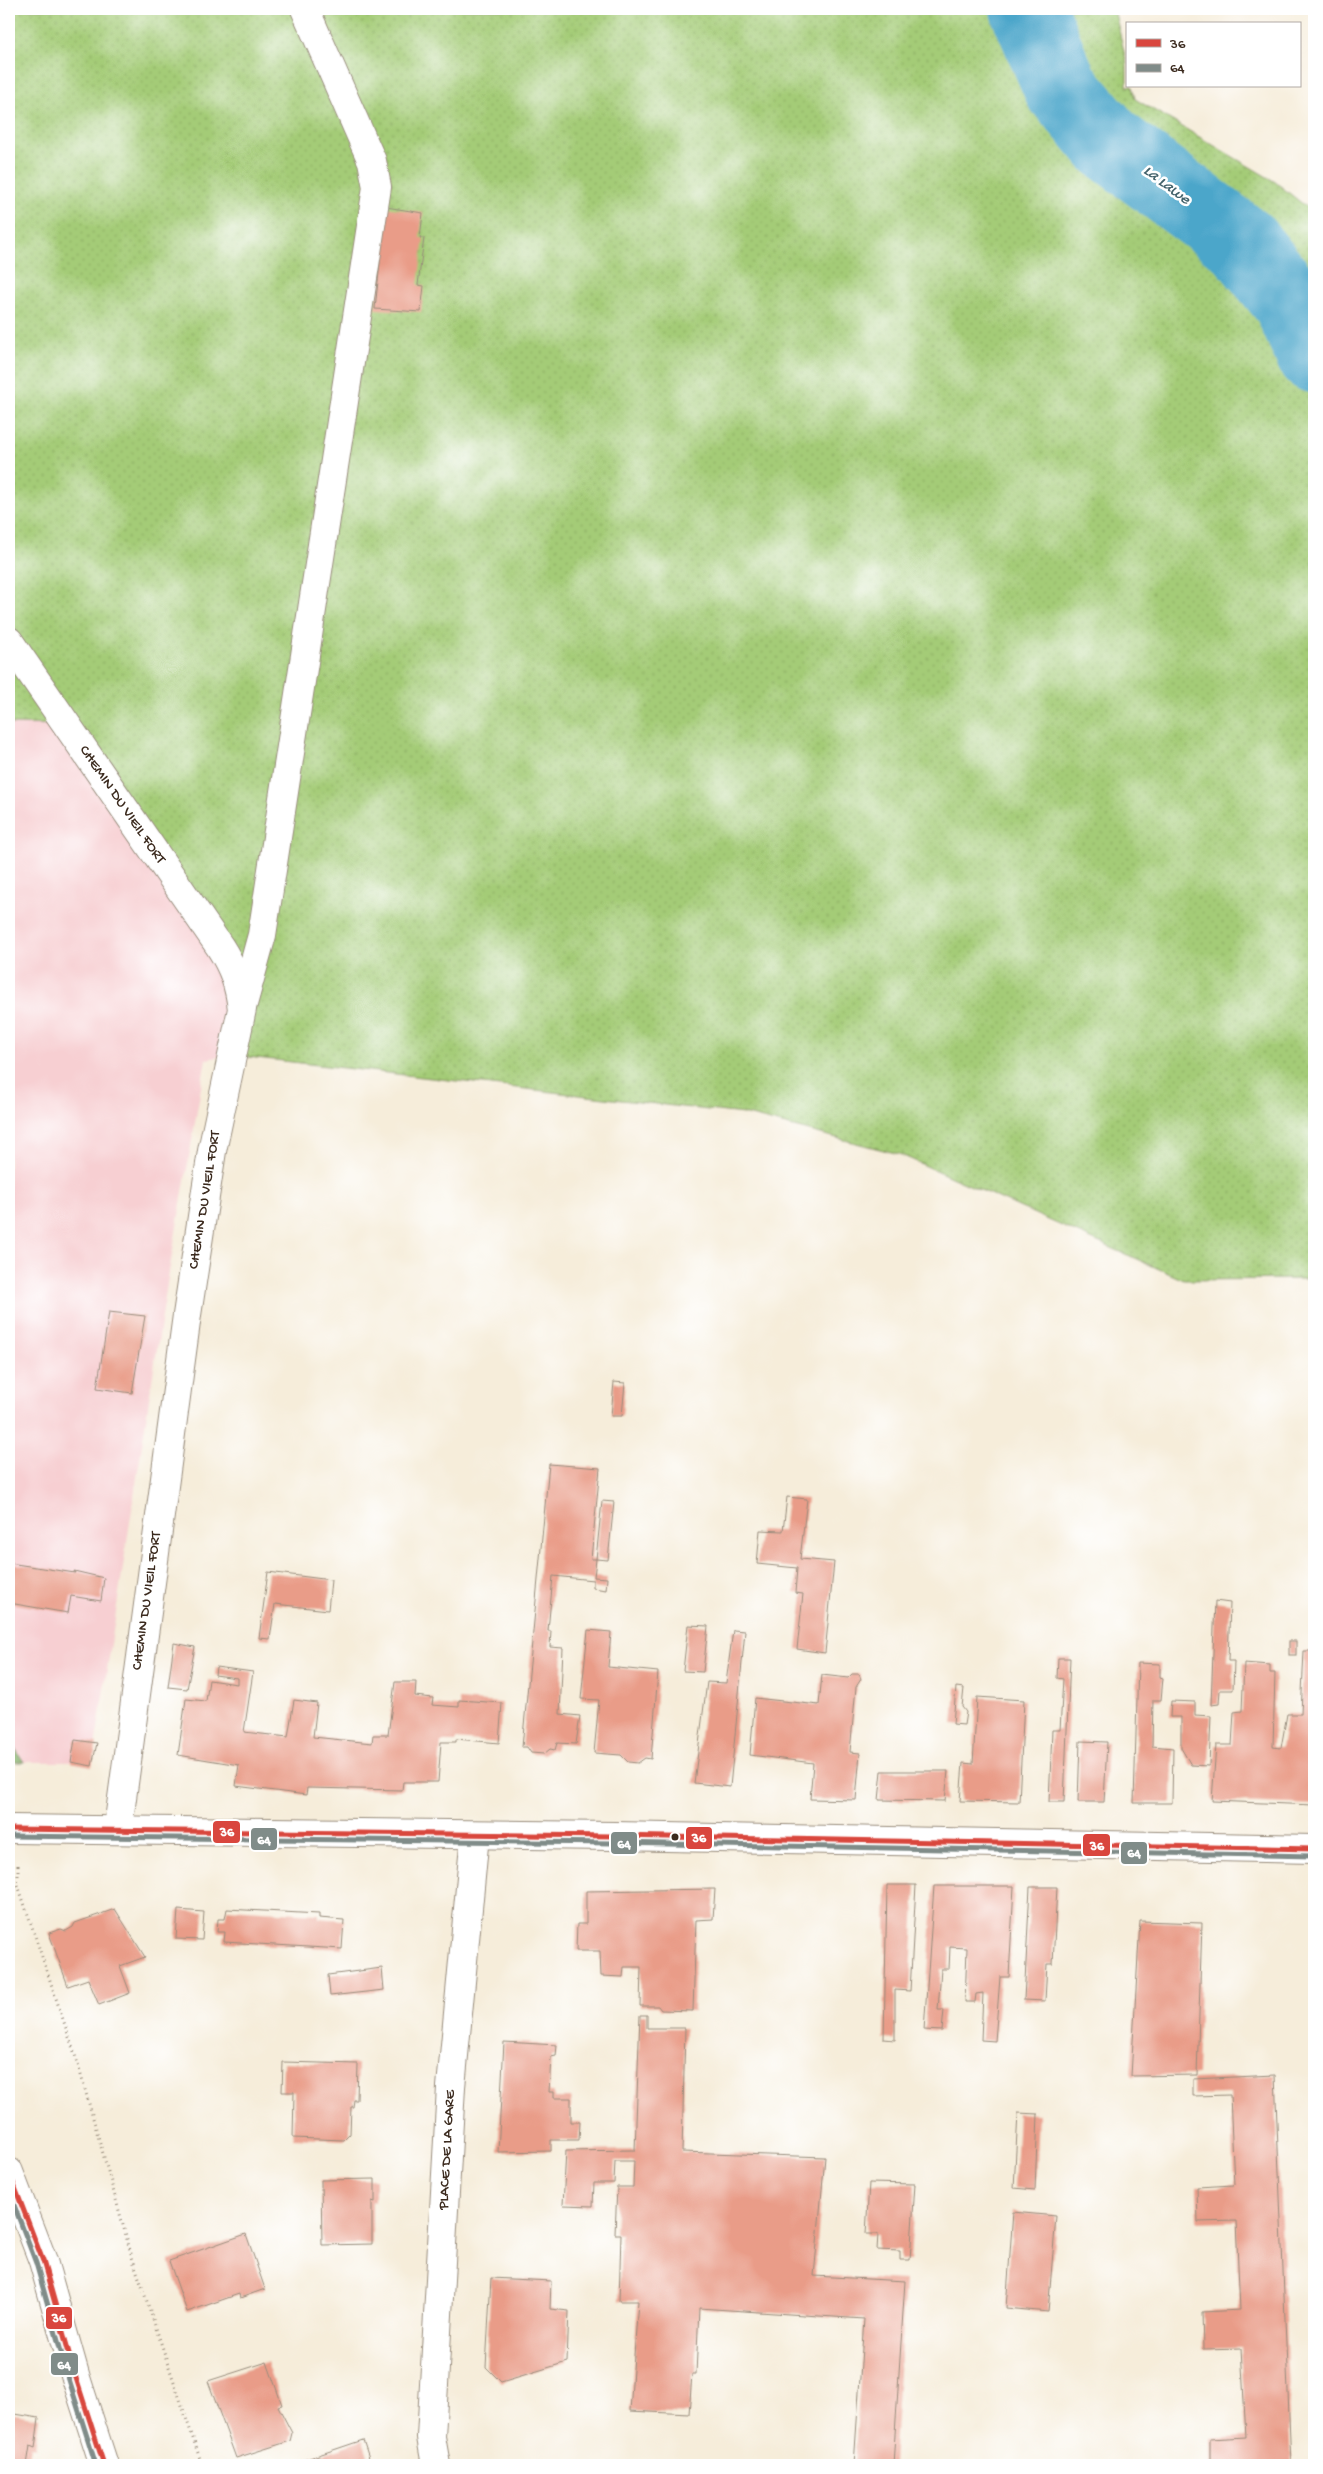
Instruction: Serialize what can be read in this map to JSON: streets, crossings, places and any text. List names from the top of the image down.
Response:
{
  "streets": {
    "street": ["CHEMIN DU VIEIL FORT", "PLACE DE LA GARE"]
  },
  "water": ["La Lawe"],
  "lines": ["transit line 36", "transit line 64"],
  "legend": ["36", "64"]
}
